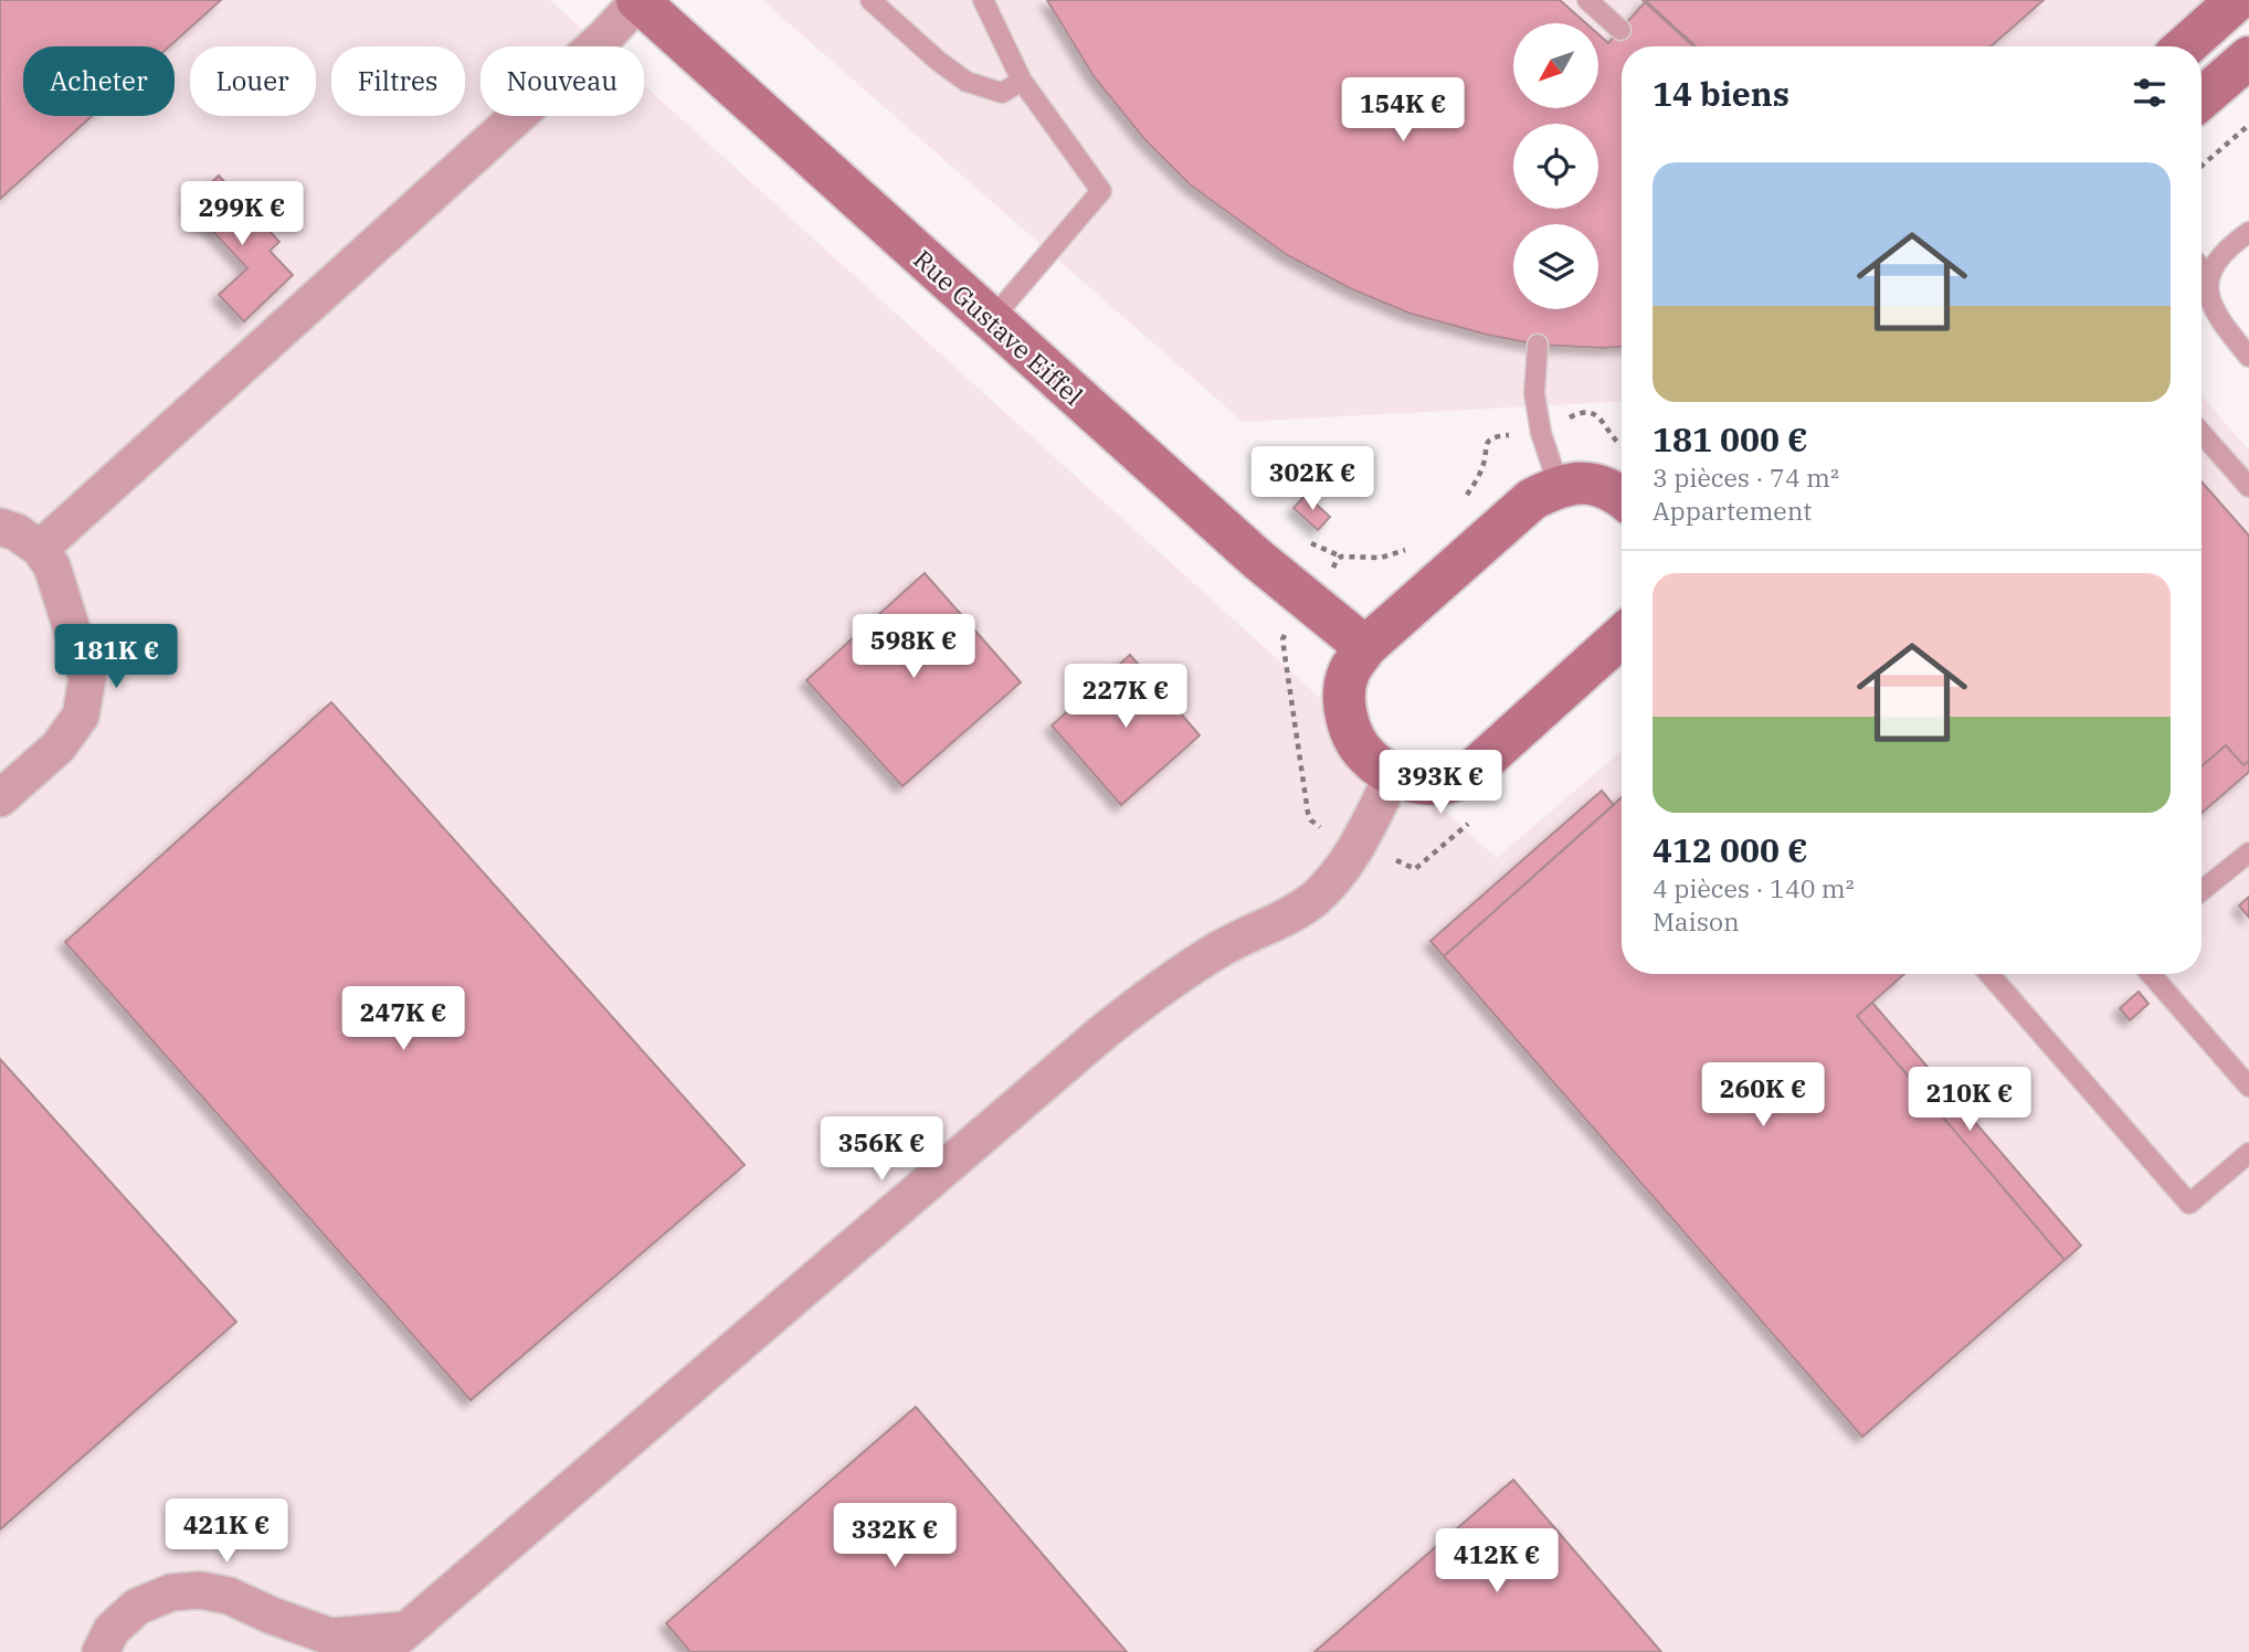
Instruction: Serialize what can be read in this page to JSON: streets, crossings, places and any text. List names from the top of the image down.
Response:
{
  "streets": {
    "street": ["Rue Gustave Eiffel"]
  },
  "north": "bottom left",
  "page": {
    "chip": [
      "Acheter",
      "Louer",
      "Filtres",
      "Nouveau"
    ],
    "heading": "14 biens",
    "price": [
      "154K €",
      "299K €",
      "302K €",
      "598K €",
      "181K €",
      "227K €",
      "393K €",
      "247K €",
      "260K €",
      "210K €",
      "356K €",
      "421K €",
      "332K €",
      "412K €"
    ],
    "list": [
      {
        "name": "181 000 €",
        "note": "3 pièces · 74 m² · Appartement"
      },
      {
        "name": "412 000 €",
        "note": "4 pièces · 140 m² · Maison"
      }
    ]
  }
}
